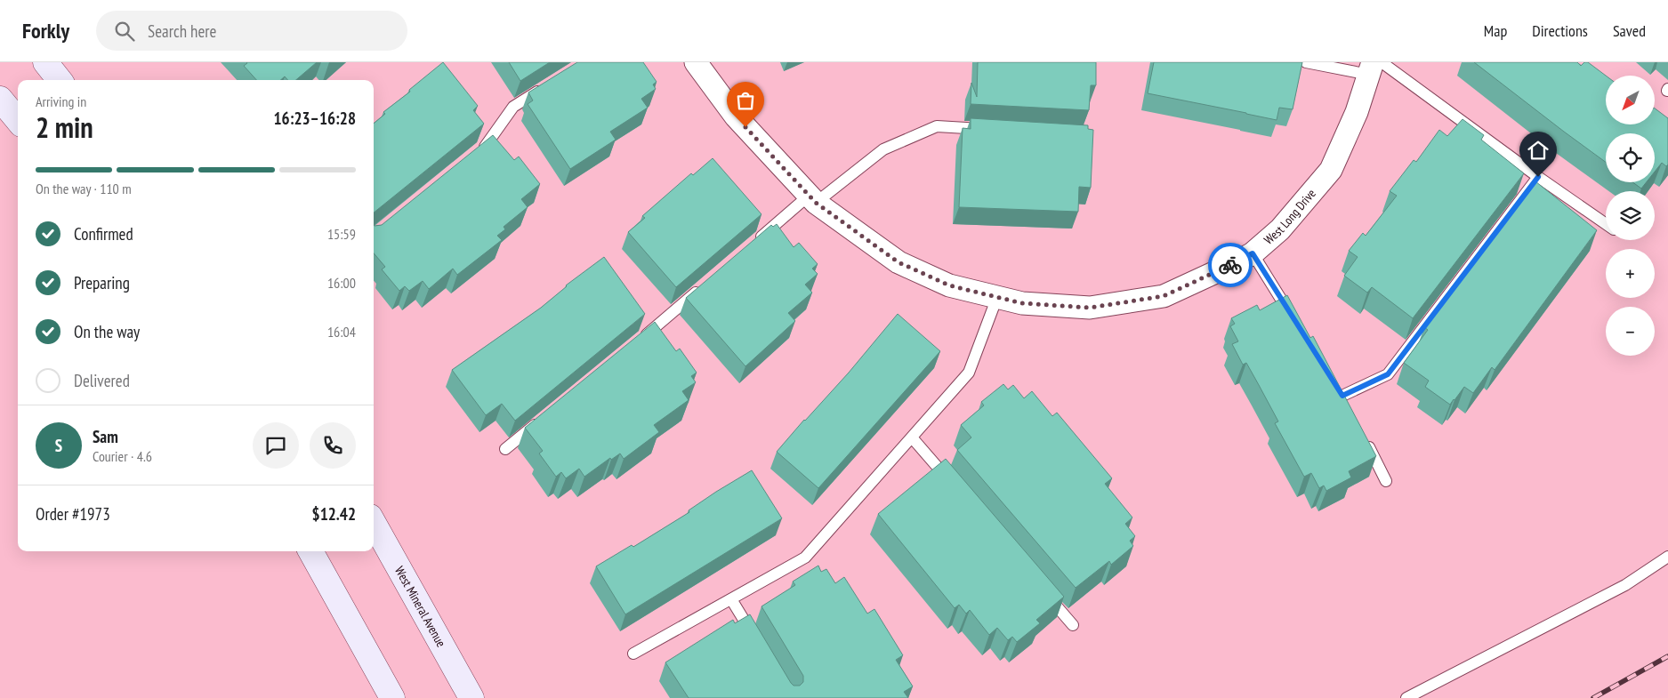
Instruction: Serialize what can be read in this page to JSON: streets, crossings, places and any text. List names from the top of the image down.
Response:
{
  "streets": {
    "main road": ["West Mineral Avenue"],
    "street": ["West Long Drive"]
  },
  "north": "bottom left",
  "page": {
    "header": "Forkly",
    "search": "Search here",
    "nav": ["Map", "Directions", "Saved"],
    "map_buttons": ["+", "−"],
    "heading": ["2 min", "Arriving in", "16:23–16:28"],
    "panel": [
      "Sam",
      "Courier · 4.6",
      "Order #1973",
      "$12.42"
    ],
    "bar": "On the way · 110 m",
    "list": [
      ["Confirmed", "15:59"],
      ["Preparing", "16:00"],
      ["On the way", "16:04"],
      "Delivered"
    ],
    "round": "S"
  }
}
